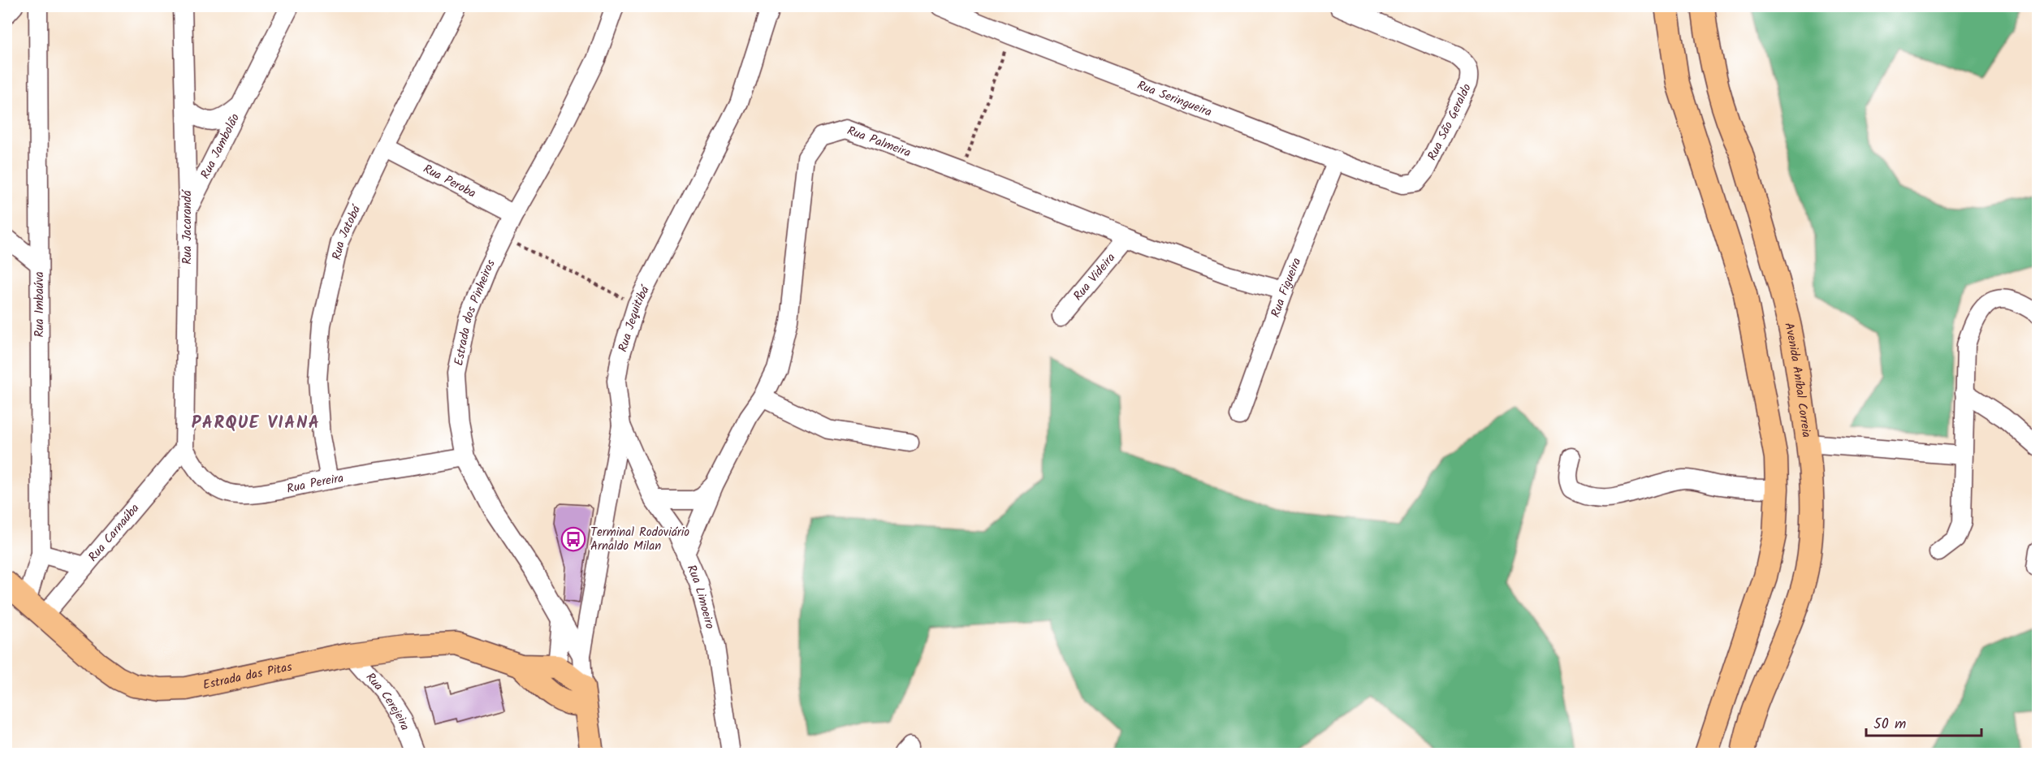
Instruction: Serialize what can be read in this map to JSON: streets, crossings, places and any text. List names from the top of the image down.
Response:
{
  "streets": {
    "main road": ["Estrada dos Pinheiros", "Avenida Aníbal Correia", "Estrada das Pitas"],
    "street": [
      "Rua Seringueira",
      "Rua São Geraldo",
      "Rua Palmeira",
      "Rua Jambolão",
      "Rua Peroba",
      "Rua Jacarandá",
      "Rua Jatobá",
      "Rua Videira",
      "Rua Figueira",
      "Rua Imbaúva",
      "Rua Jequitibá",
      "Rua Pereira",
      "Rua Carnaúba",
      "Rua Limoeiro",
      "Rua Cerejeira"
    ]
  },
  "crossings": [
    ["Rua Seringueira", "Rua São Geraldo"],
    ["Rua Seringueira", "Rua Figueira"],
    ["Rua Palmeira", "Rua Videira"],
    ["Rua Palmeira", "Rua Figueira"],
    ["Rua Palmeira", "Rua Limoeiro"],
    ["Rua Jambolão", "Rua Jacarandá"],
    ["Rua Peroba", "Rua Jatobá"],
    ["Rua Peroba", "Estrada dos Pinheiros"],
    ["Rua Jacarandá", "Rua Pereira"],
    ["Rua Jacarandá", "Rua Carnaúba"],
    ["Rua Jatobá", "Rua Pereira"],
    ["Rua Imbaúva", "Rua Carnaúba"],
    ["Rua Imbaúva", "Estrada das Pitas"],
    ["Estrada dos Pinheiros", "Rua Jequitibá"],
    ["Estrada dos Pinheiros", "Rua Pereira"],
    ["Estrada dos Pinheiros", "Estrada das Pitas"],
    ["Rua Jequitibá", "Rua Limoeiro"],
    ["Rua Pereira", "Rua Carnaúba"],
    ["Rua Carnaúba", "Estrada das Pitas"],
    ["Estrada das Pitas", "Rua Cerejeira"]
  ],
  "districts": ["PARQUE VIANA"],
  "places": {
    "bus stop": ["Terminal Rodoviário Arnaldo Milan"]
  },
  "scale_bar": "50 m"
}
